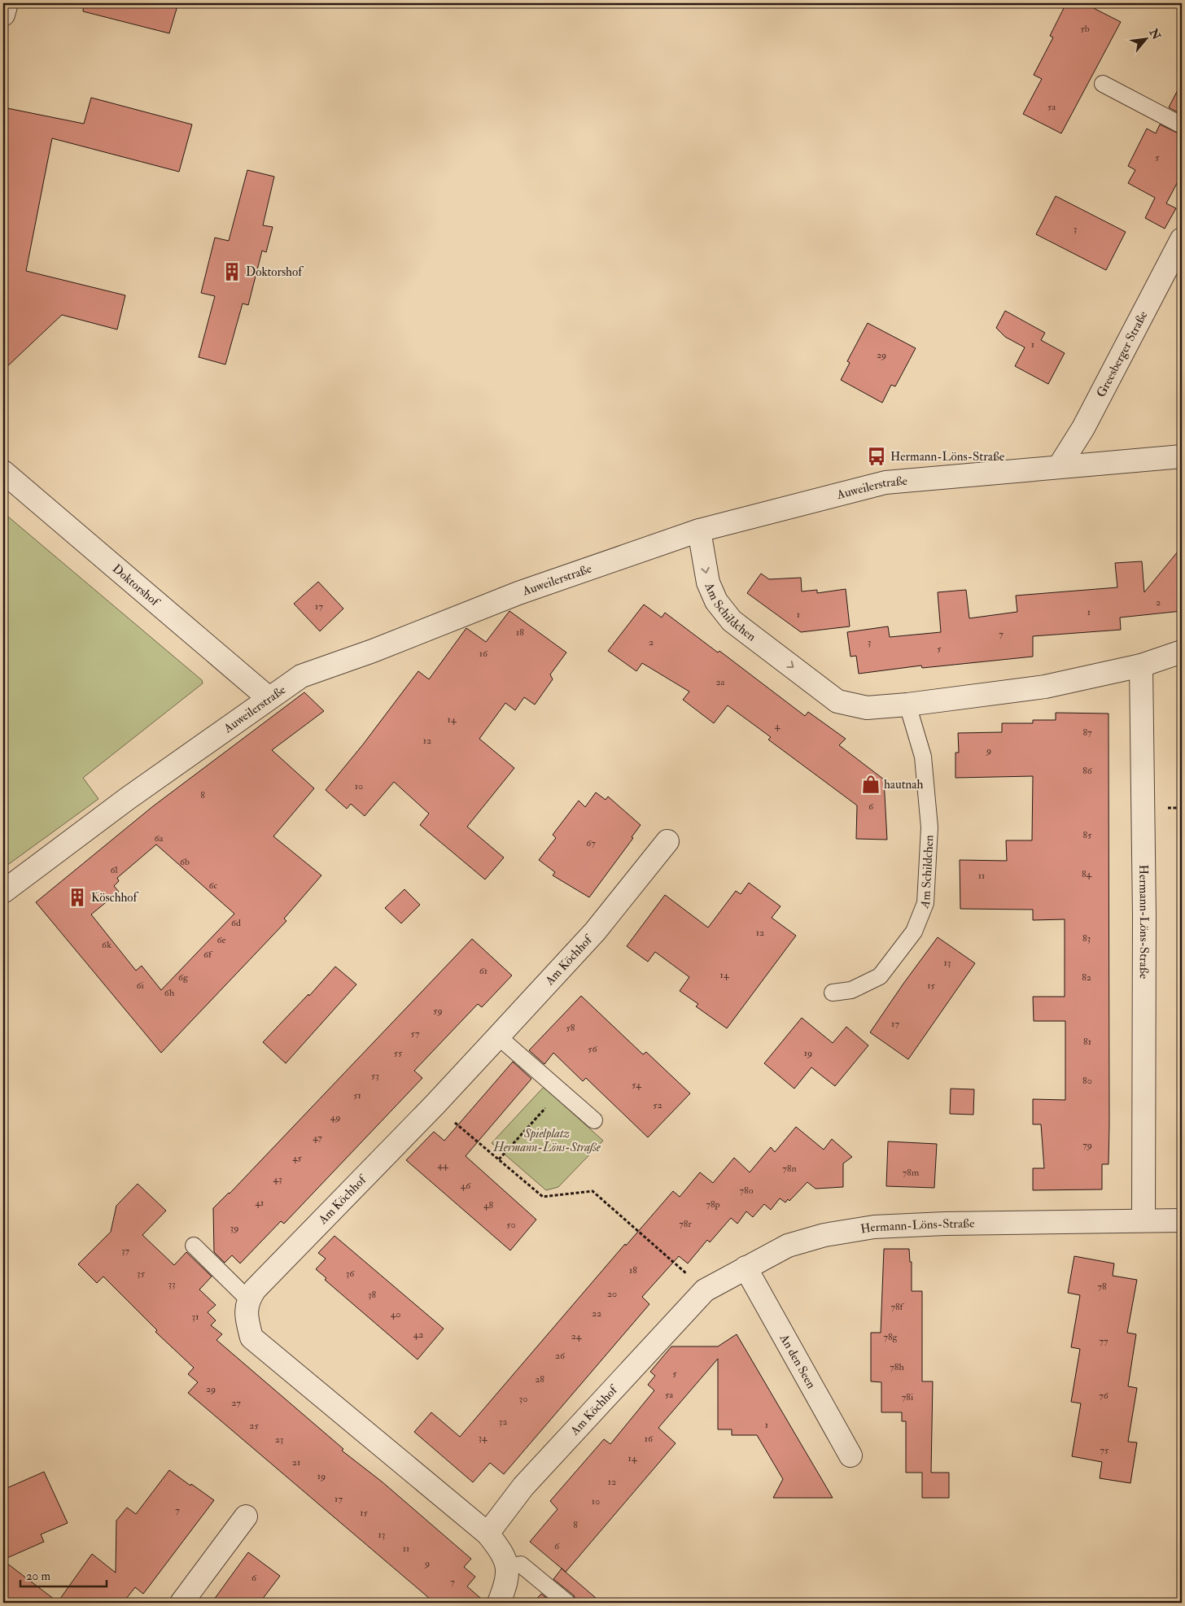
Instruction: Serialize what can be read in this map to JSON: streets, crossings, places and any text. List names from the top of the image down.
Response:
{
  "streets": {
    "street": [
      "Greesberger Straße",
      "Auweilerstraße",
      "Doktorshof",
      "Am Schildchen",
      "Hermann-Löns-Straße",
      "Am Köchhof",
      "An den Seen"
    ]
  },
  "crossings": [
    ["Greesberger Straße", "Auweilerstraße"],
    ["Auweilerstraße", "Doktorshof"],
    ["Auweilerstraße", "Am Schildchen"],
    ["Am Schildchen", "Hermann-Löns-Straße"],
    ["Hermann-Löns-Straße", "Am Köchhof"],
    ["Hermann-Löns-Straße", "An den Seen"]
  ],
  "parks": ["Spielplatz Hermann-Löns-Straße"],
  "places": {
    "building": ["Doktorshof", "Köschhof"],
    "bus stop": ["Hermann-Löns-Straße"],
    "shop": ["hautnah"]
  },
  "house_numbers": [
    "5b",
    "5a",
    "5",
    "3",
    "1",
    "29",
    "2",
    "17",
    "1",
    "1",
    "18",
    "7",
    "2",
    "3",
    "5",
    "16",
    "2a",
    "14",
    "4",
    "87",
    "12",
    "9",
    "86",
    "10",
    "8",
    "6",
    "85",
    "6a",
    "67",
    "6b",
    "6l",
    "84",
    "11",
    "6c",
    "6d",
    "12",
    "83",
    "6e",
    "6k",
    "6f",
    "13",
    "61",
    "14",
    "6g",
    "82",
    "6i",
    "15",
    "6h",
    "59",
    "17",
    "58",
    "57",
    "81",
    "56",
    "55",
    "19",
    "53",
    "80",
    "54",
    "51",
    "52",
    "49",
    "47",
    "79",
    "45",
    "44",
    "78n",
    "78m",
    "43",
    "46",
    "78o",
    "41",
    "78p",
    "48",
    "78r",
    "50",
    "39",
    "37",
    "18",
    "35",
    "36",
    "33",
    "78",
    "20",
    "38",
    "78f",
    "22",
    "40",
    "31",
    "42",
    "24",
    "78g",
    "77",
    "26",
    "78h",
    "5",
    "28",
    "29",
    "5a",
    "76",
    "78i",
    "30",
    "27",
    "32",
    "1",
    "25",
    "34",
    "16",
    "23",
    "75",
    "14",
    "21",
    "19",
    "12",
    "17",
    "10",
    "7",
    "15",
    "8",
    "13",
    "6",
    "11",
    "9",
    "6",
    "7"
  ],
  "scale_bar": "20 m",
  "north": "top right"
}
